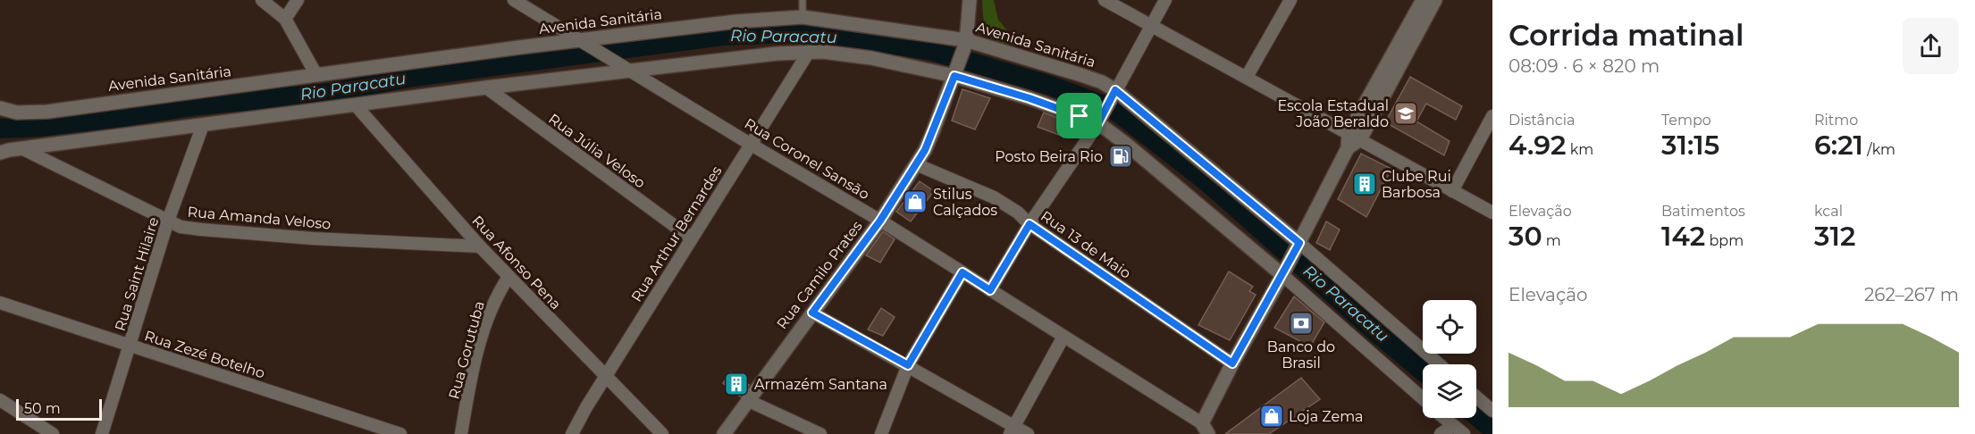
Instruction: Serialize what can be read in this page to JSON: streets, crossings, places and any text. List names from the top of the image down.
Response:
{
  "streets": {
    "street": [
      "Avenida Sanitária",
      "Rua Júlia Veloso",
      "Rua Coronel Sansão",
      "Rua Amanda Veloso",
      "Rua Arthur Bernardes",
      "Rua 13 de Maio",
      "Rua Afonso Pena",
      "Rua Saint Hilaire",
      "Rua Camilo Prates",
      "Rua Gorutuba",
      "Rua Zezé Botelho"
    ]
  },
  "crossings": [
    ["Avenida Sanitária", "Rua Coronel Sansão"],
    ["Avenida Sanitária", "Rua Camilo Prates"],
    ["Rua Júlia Veloso", "Rua Arthur Bernardes"],
    ["Rua Coronel Sansão", "Rua Arthur Bernardes"],
    ["Rua Coronel Sansão", "Rua Camilo Prates"],
    ["Rua Amanda Veloso", "Rua Afonso Pena"],
    ["Rua Amanda Veloso", "Rua Saint Hilaire"],
    ["Rua Arthur Bernardes", "Rua Afonso Pena"],
    ["Rua 13 de Maio", "Rua Camilo Prates"],
    ["Rua Afonso Pena", "Rua Gorutuba"],
    ["Rua Saint Hilaire", "Rua Zezé Botelho"]
  ],
  "water": ["Rio Paracatu"],
  "places": {
    "school or university": ["Escola Estadual João Beraldo"],
    "fuel station": ["Posto Beira Rio"],
    "building": ["Clube Rui Barbosa", "Armazém Santana"],
    "shop": ["Stilus Calçados", "Loja Zema"],
    "bank": ["Banco do Brasil"]
  },
  "scale_bar": "50 m",
  "page": {
    "heading": ["Corrida matinal", "08:09 · 6 × 820 m"],
    "stats": [
      ["Distância", "4.92 km"],
      ["Tempo", "31:15"],
      ["Ritmo", "6:21 /km"],
      ["Elevação", "30 m"],
      ["Batimentos", "142 bpm"],
      ["kcal", "312"]
    ],
    "chart": ["Elevação", "262–267 m"],
    "scale": "50 m"
  }
}
